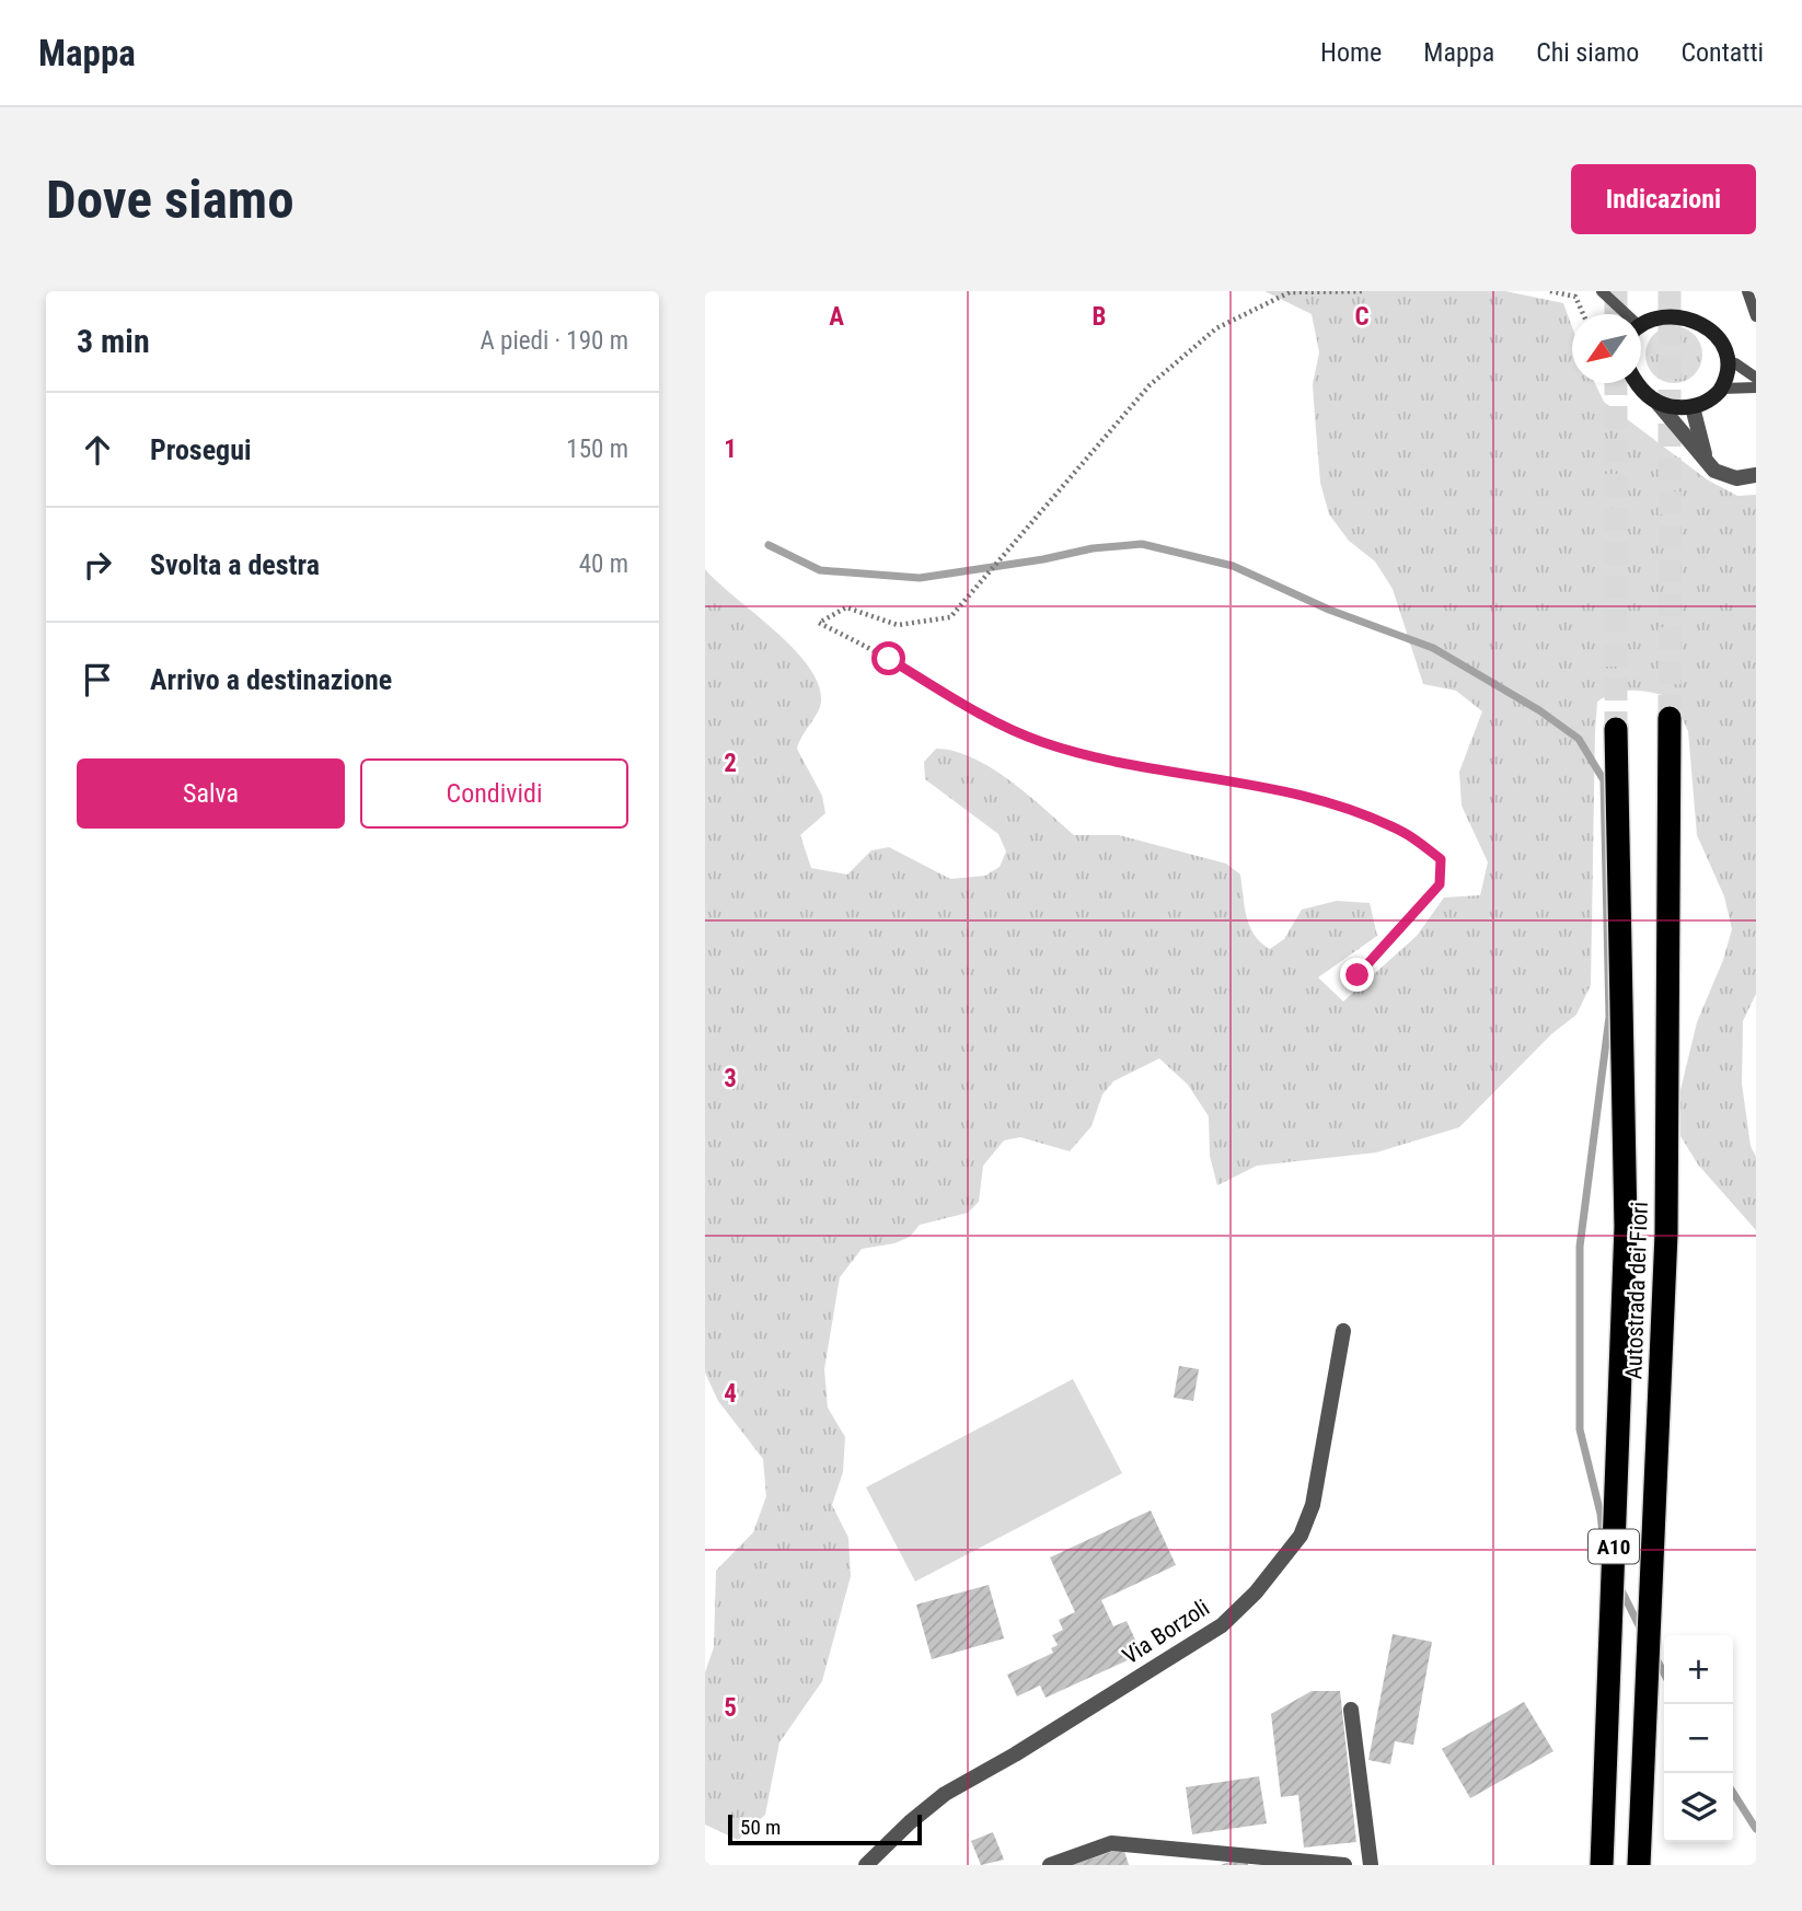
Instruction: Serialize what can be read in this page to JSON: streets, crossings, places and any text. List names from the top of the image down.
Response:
{
  "streets": {
    "highway": ["Autostrada dei Fiori", "A10"],
    "street": ["Via Borzoli"]
  },
  "scale_bar": "50 m",
  "north": "bottom left",
  "page": {
    "header": "Mappa",
    "nav": [
      "Home",
      "Mappa",
      "Chi siamo",
      "Contatti"
    ],
    "buttons": [
      "Indicazioni",
      ["Salva", "Condividi"]
    ],
    "title": "Dove siamo",
    "heading": ["3 min", "A piedi · 190 m"],
    "list": [
      ["Prosegui", "150 m"],
      ["Svolta a destra", "40 m"],
      "Arrivo a destinazione"
    ],
    "map_buttons": ["+", "−"],
    "scale": "50 m"
  },
  "grid": {
    "columns": ["A", "B", "C"],
    "rows": [
      "1",
      "2",
      "3",
      "4",
      "5"
    ]
  }
}
